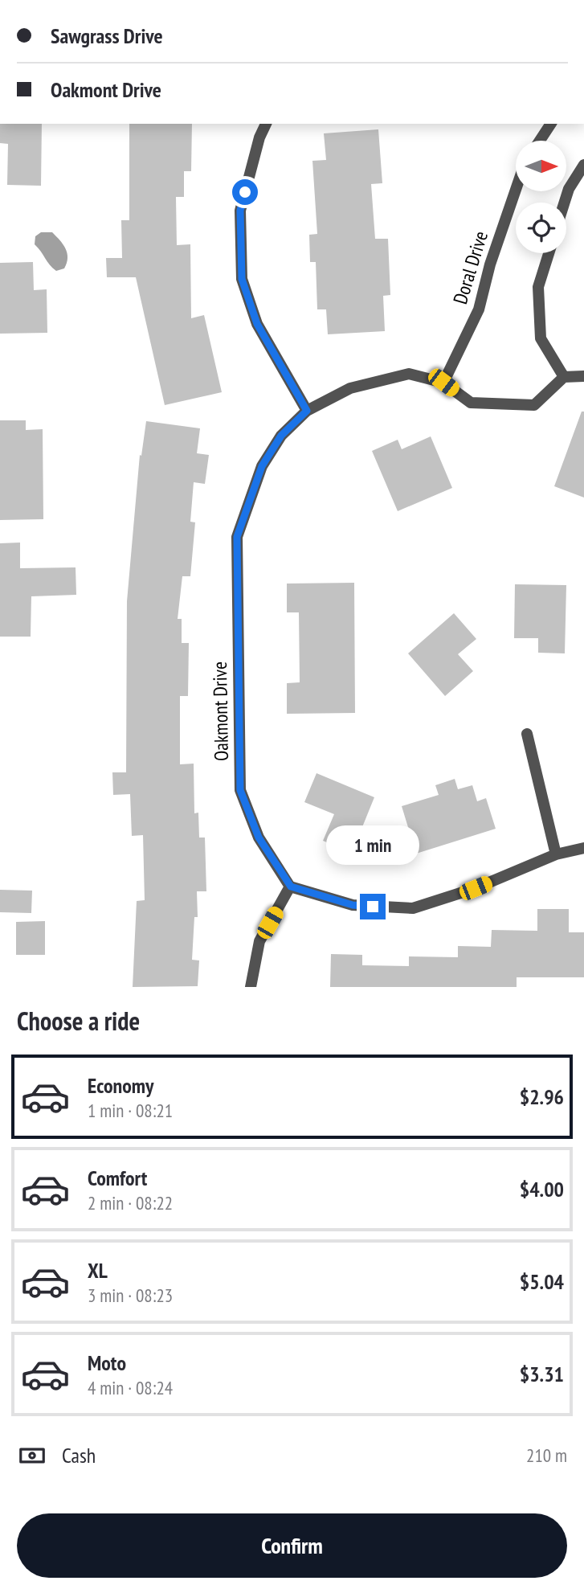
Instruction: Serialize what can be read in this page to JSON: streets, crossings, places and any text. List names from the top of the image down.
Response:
{
  "streets": {
    "street": ["Doral Drive", "Oakmont Drive"]
  },
  "crossings": [
    ["Doral Drive", "Oakmont Drive"]
  ],
  "north": "right",
  "page": {
    "banner": ["Sawgrass Drive", "Oakmont Drive"],
    "bubble": "1 min",
    "heading": "Choose a ride",
    "list": [
      {
        "name": "Economy",
        "note": "1 min · 08:21",
        "value": "$2.96"
      },
      {
        "name": "Comfort",
        "note": "2 min · 08:22",
        "value": "$4.00"
      },
      {
        "name": "XL",
        "note": "3 min · 08:23",
        "value": "$5.04"
      },
      {
        "name": "Moto",
        "note": "4 min · 08:24",
        "value": "$3.31"
      }
    ],
    "pay": ["Cash", "210 m"],
    "buttons": "Confirm"
  }
}
